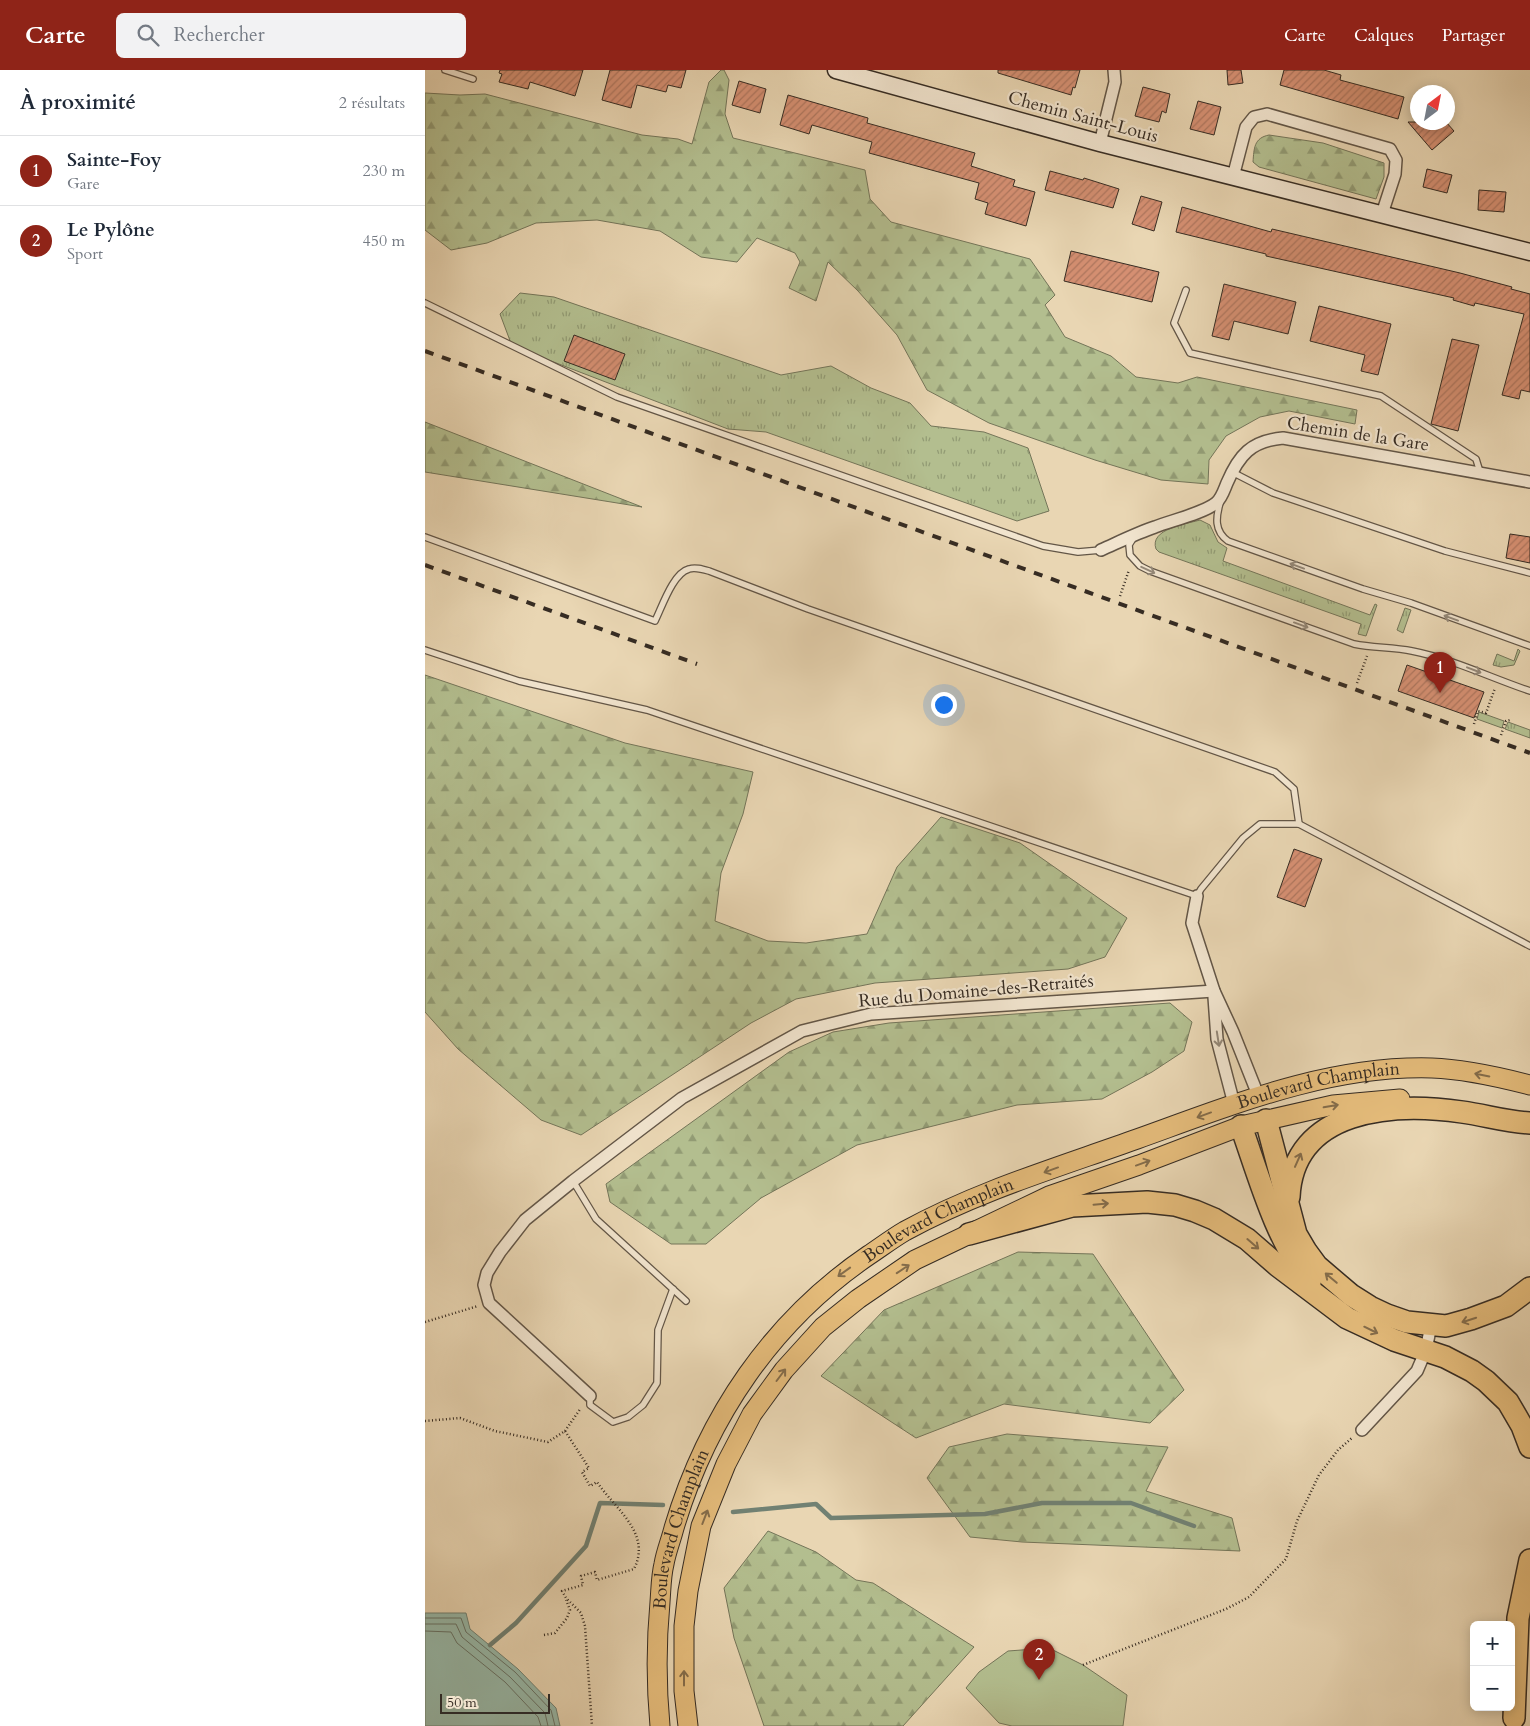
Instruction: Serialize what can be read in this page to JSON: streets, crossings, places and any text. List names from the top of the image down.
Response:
{
  "streets": {
    "main road": ["Boulevard Champlain"],
    "street": ["Chemin Saint-Louis", "Chemin de la Gare", "Rue du Domaine-des-Retraités"]
  },
  "scale_bar": "50 m",
  "north": "top right",
  "page": {
    "header": "Carte",
    "search": "Rechercher",
    "nav": ["Carte", "Calques", "Partager"],
    "heading": ["À proximité", "2 résultats"],
    "list": [
      {
        "mark": "1",
        "name": "Sainte-Foy",
        "note": "Gare",
        "value": "230 m"
      },
      {
        "mark": "2",
        "name": "Le Pylône",
        "note": "Sport",
        "value": "450 m"
      }
    ],
    "pins": ["1", "2"],
    "map_buttons": ["+", "−"],
    "scale": "50 m"
  }
}
